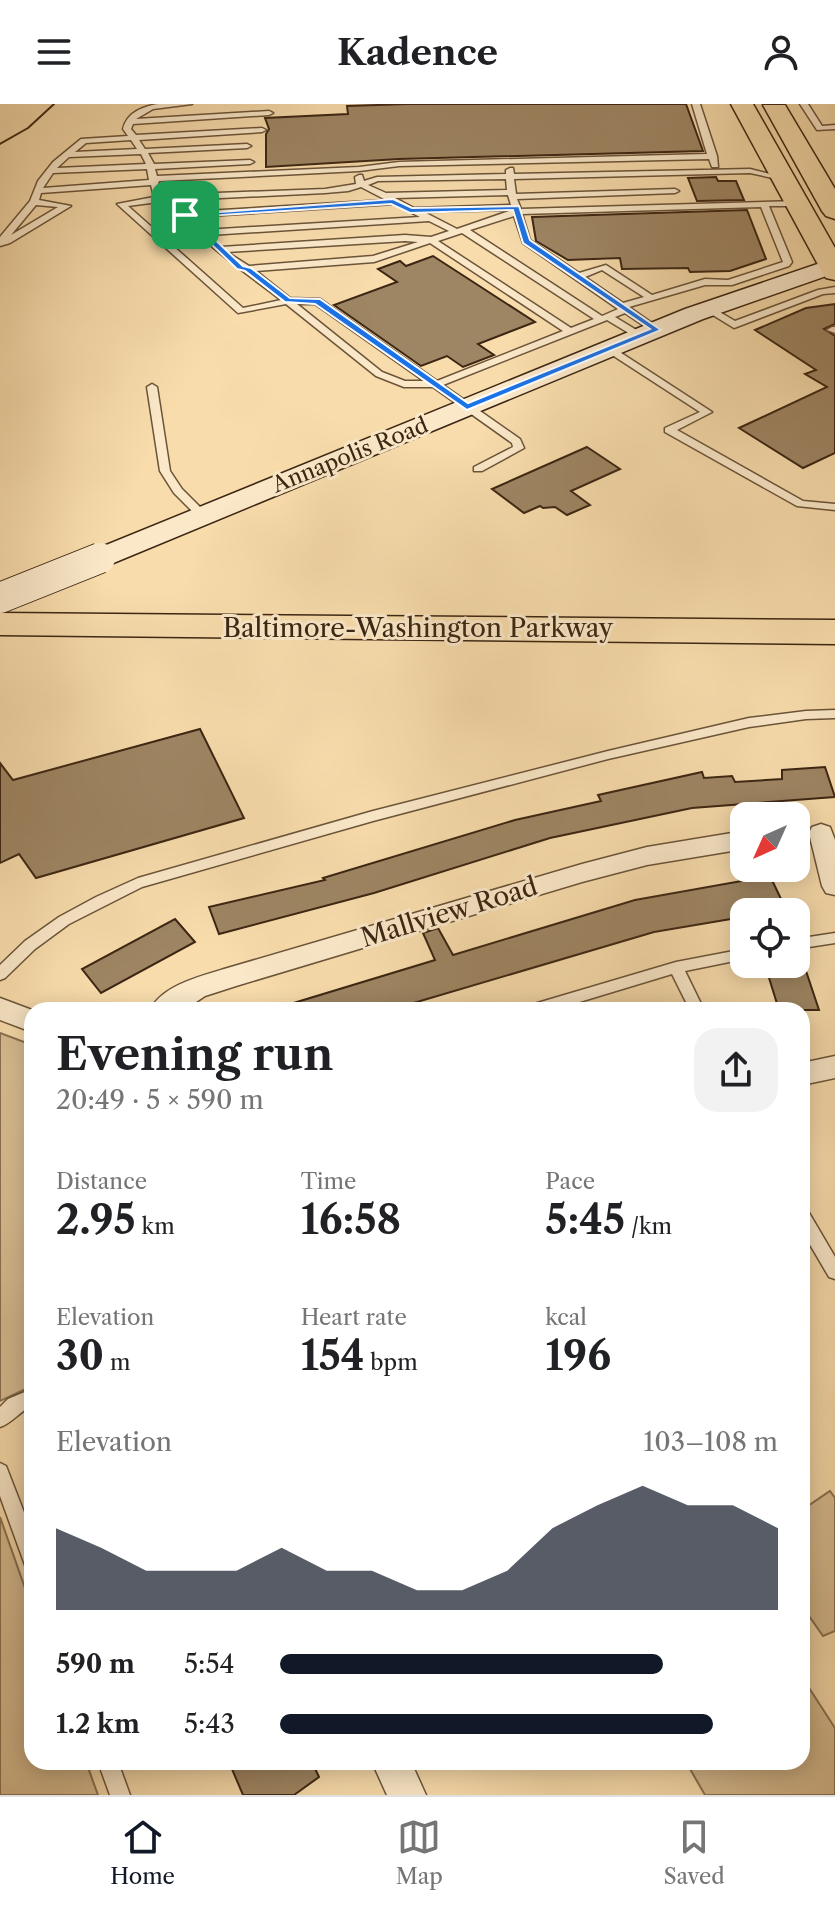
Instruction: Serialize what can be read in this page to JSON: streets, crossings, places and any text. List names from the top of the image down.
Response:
{
  "streets": {
    "highway": ["Baltimore-Washington Parkway"],
    "main road": ["Annapolis Road"],
    "street": ["Mallview Road"]
  },
  "crossings": [
    ["Annapolis Road", "Baltimore-Washington Parkway"]
  ],
  "north": "bottom left",
  "page": {
    "header": "Kadence",
    "heading": ["Evening run", "20:49 · 5 × 590 m"],
    "stats": [
      ["Distance", "2.95 km"],
      ["Time", "16:58"],
      ["Pace", "5:45 /km"],
      ["Elevation", "30 m"],
      ["Heart rate", "154 bpm"],
      ["kcal", "196"]
    ],
    "chart": ["Elevation", "103–108 m"],
    "list": [
      {
        "name": "590 m",
        "note": "5:54"
      },
      {
        "name": "1.2 km",
        "note": "5:43"
      }
    ],
    "tabs": ["Home", "Map", "Saved"]
  }
}
